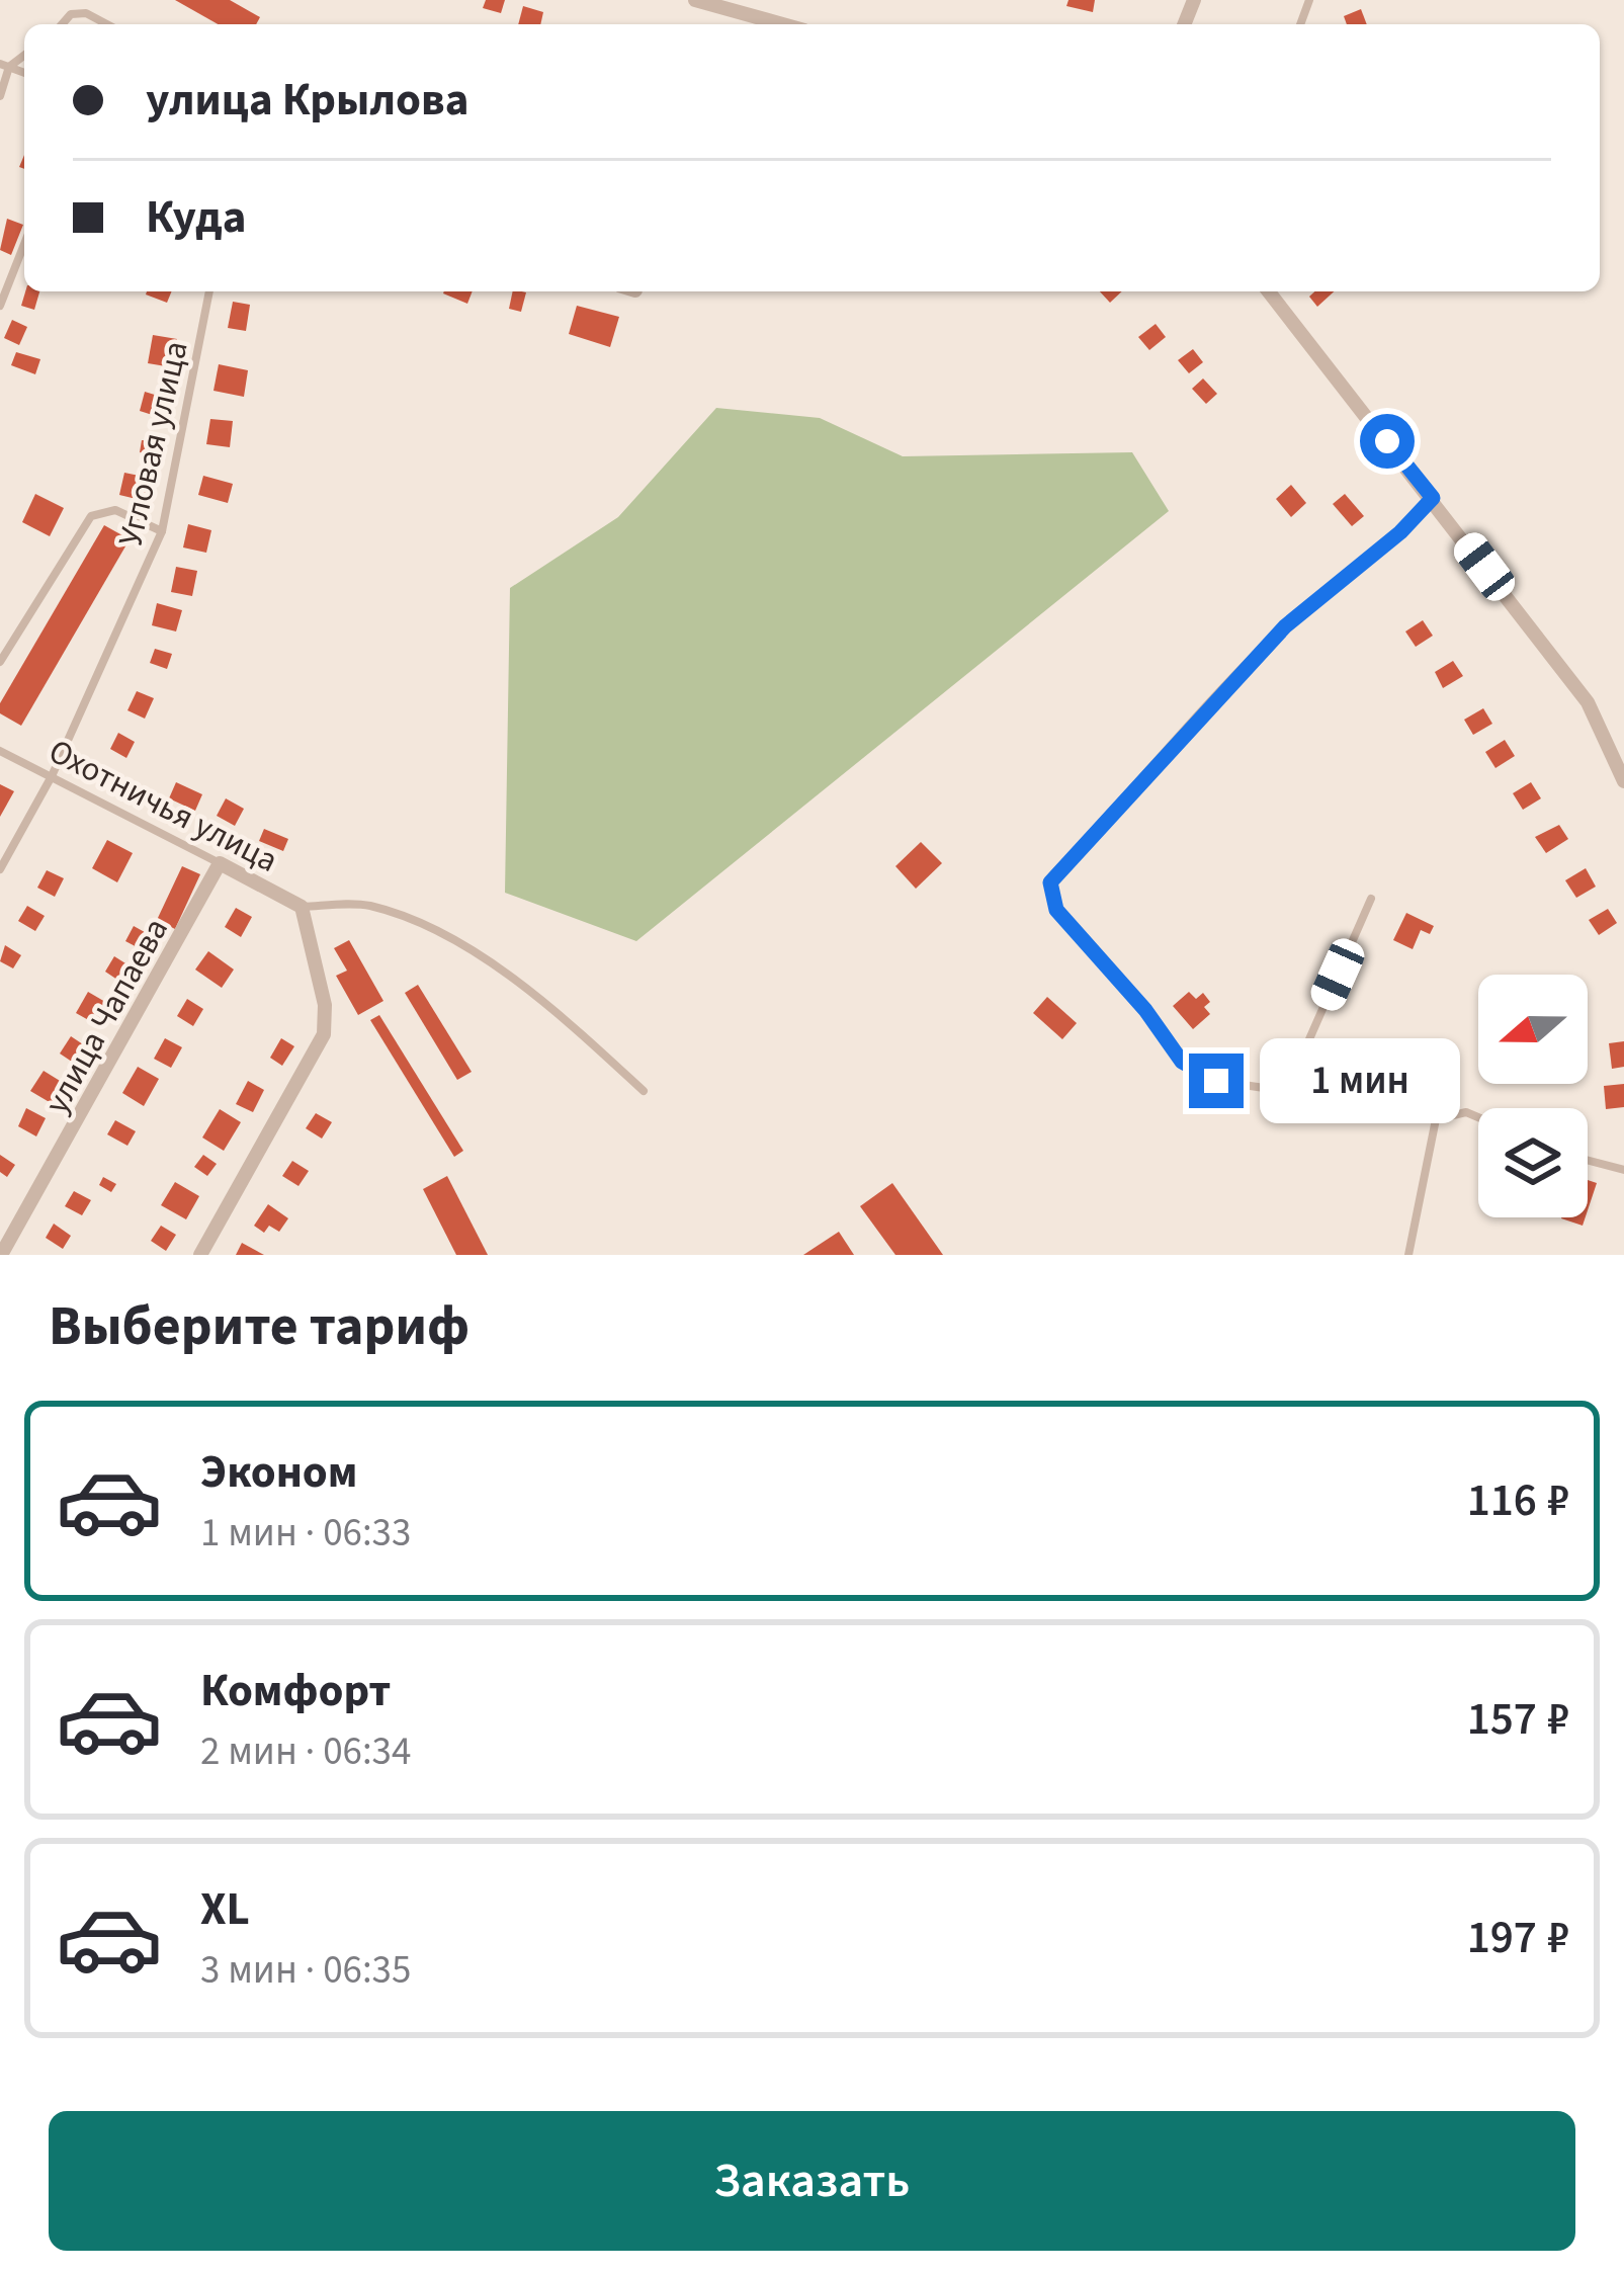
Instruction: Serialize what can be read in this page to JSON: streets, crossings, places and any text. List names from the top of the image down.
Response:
{
  "streets": {
    "street": ["Охотничья улица", "улица Чапаева"],
    "lane": ["Угловая улица"]
  },
  "crossings": [
    ["Угловая улица", "Охотничья улица"],
    ["Охотничья улица", "улица Чапаева"]
  ],
  "north": "left",
  "page": {
    "banner": ["улица Крылова", "Куда"],
    "bubble": "1 мин",
    "heading": "Выберите тариф",
    "list": [
      {
        "name": "Эконом",
        "note": "1 мин · 06:33",
        "value": "116 ₽"
      },
      {
        "name": "Комфорт",
        "note": "2 мин · 06:34",
        "value": "157 ₽"
      },
      {
        "name": "XL",
        "note": "3 мин · 06:35",
        "value": "197 ₽"
      }
    ],
    "buttons": "Заказать"
  }
}
